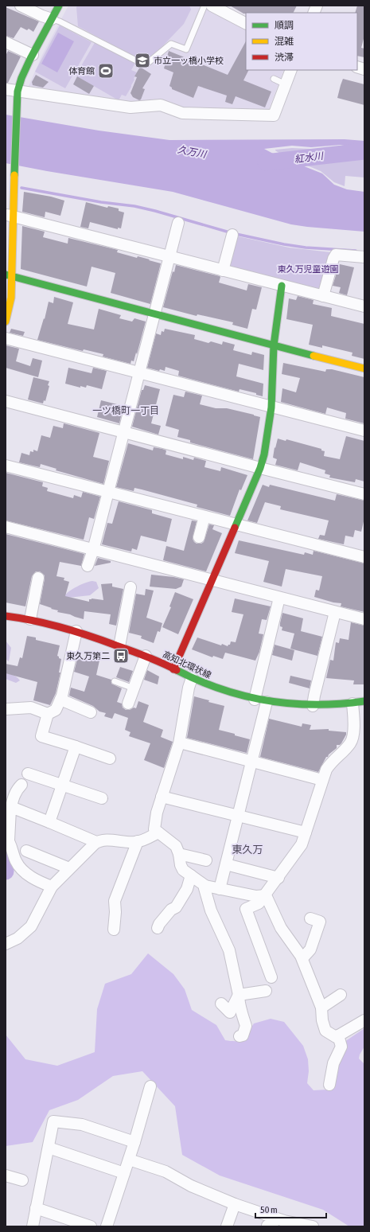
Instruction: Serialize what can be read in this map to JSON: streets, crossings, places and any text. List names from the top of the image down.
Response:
{
  "streets": {
    "street": ["高知北環状線"]
  },
  "districts": ["一ツ橋町一丁目", "東久万"],
  "water": ["久万川", "紅水川"],
  "parks": ["東久万児童遊園"],
  "places": {
    "school or university": ["市立一ッ橋小学校"],
    "sports": ["体育館"],
    "bus stop": ["東久万第二"]
  },
  "legend": ["順調", "混雑", "渋滞"],
  "scale_bar": "50 m"
}
